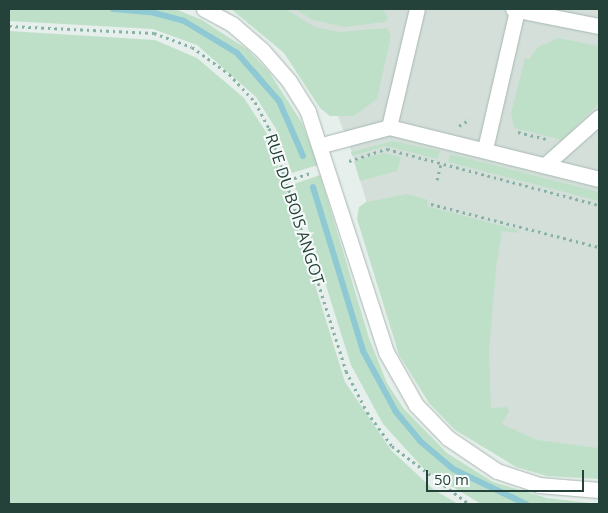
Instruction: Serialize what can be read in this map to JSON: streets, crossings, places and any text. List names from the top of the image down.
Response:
{
  "streets": {
    "path": ["RUE DU BOIS ANGOT"]
  },
  "scale_bar": "50 m"
}
